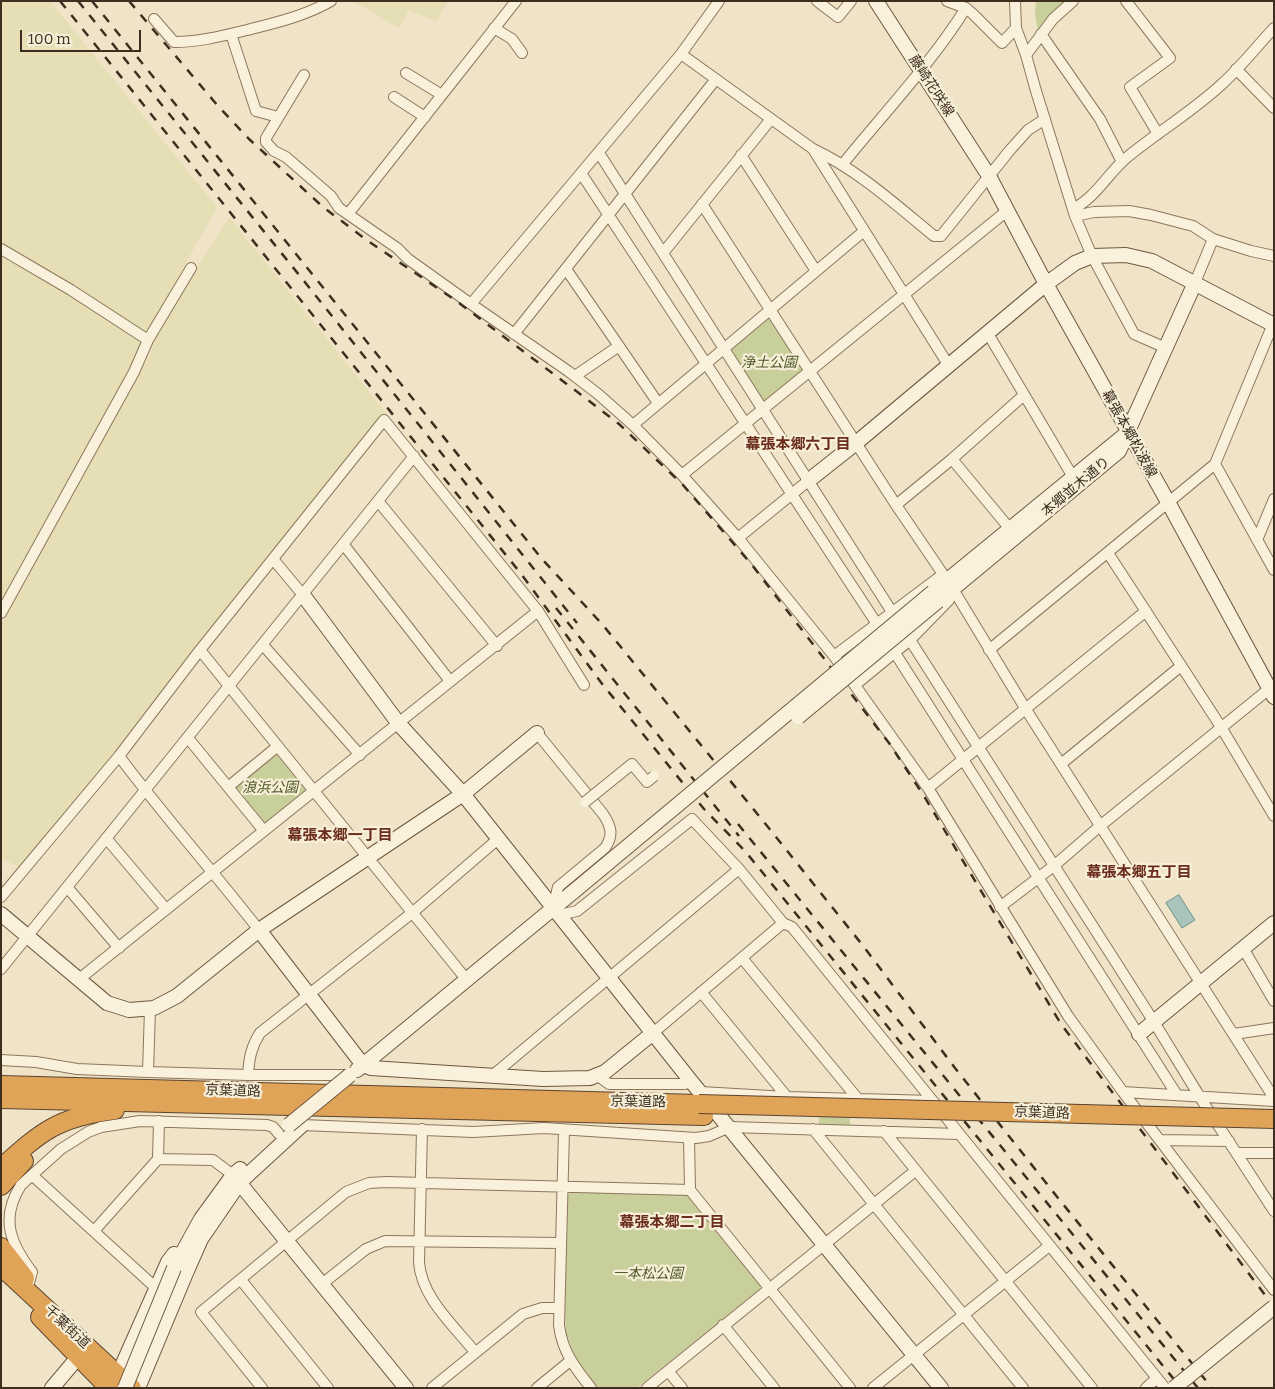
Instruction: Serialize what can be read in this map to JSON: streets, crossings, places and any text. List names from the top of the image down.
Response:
{
  "streets": {
    "highway": ["京葉道路", "千葉街道"],
    "street": ["藤崎花咲線", "幕張本郷松波線", "本郷並木通り"]
  },
  "crossings": [
    ["藤崎花咲線", "幕張本郷松波線"],
    ["幕張本郷松波線", "本郷並木通り"]
  ],
  "districts": [
    "幕張本郷六丁目",
    "幕張本郷一丁目",
    "幕張本郷五丁目",
    "幕張本郷二丁目"
  ],
  "parks": ["浄土公園", "浪浜公園", "一本松公園"],
  "scale_bar": "100 m"
}
